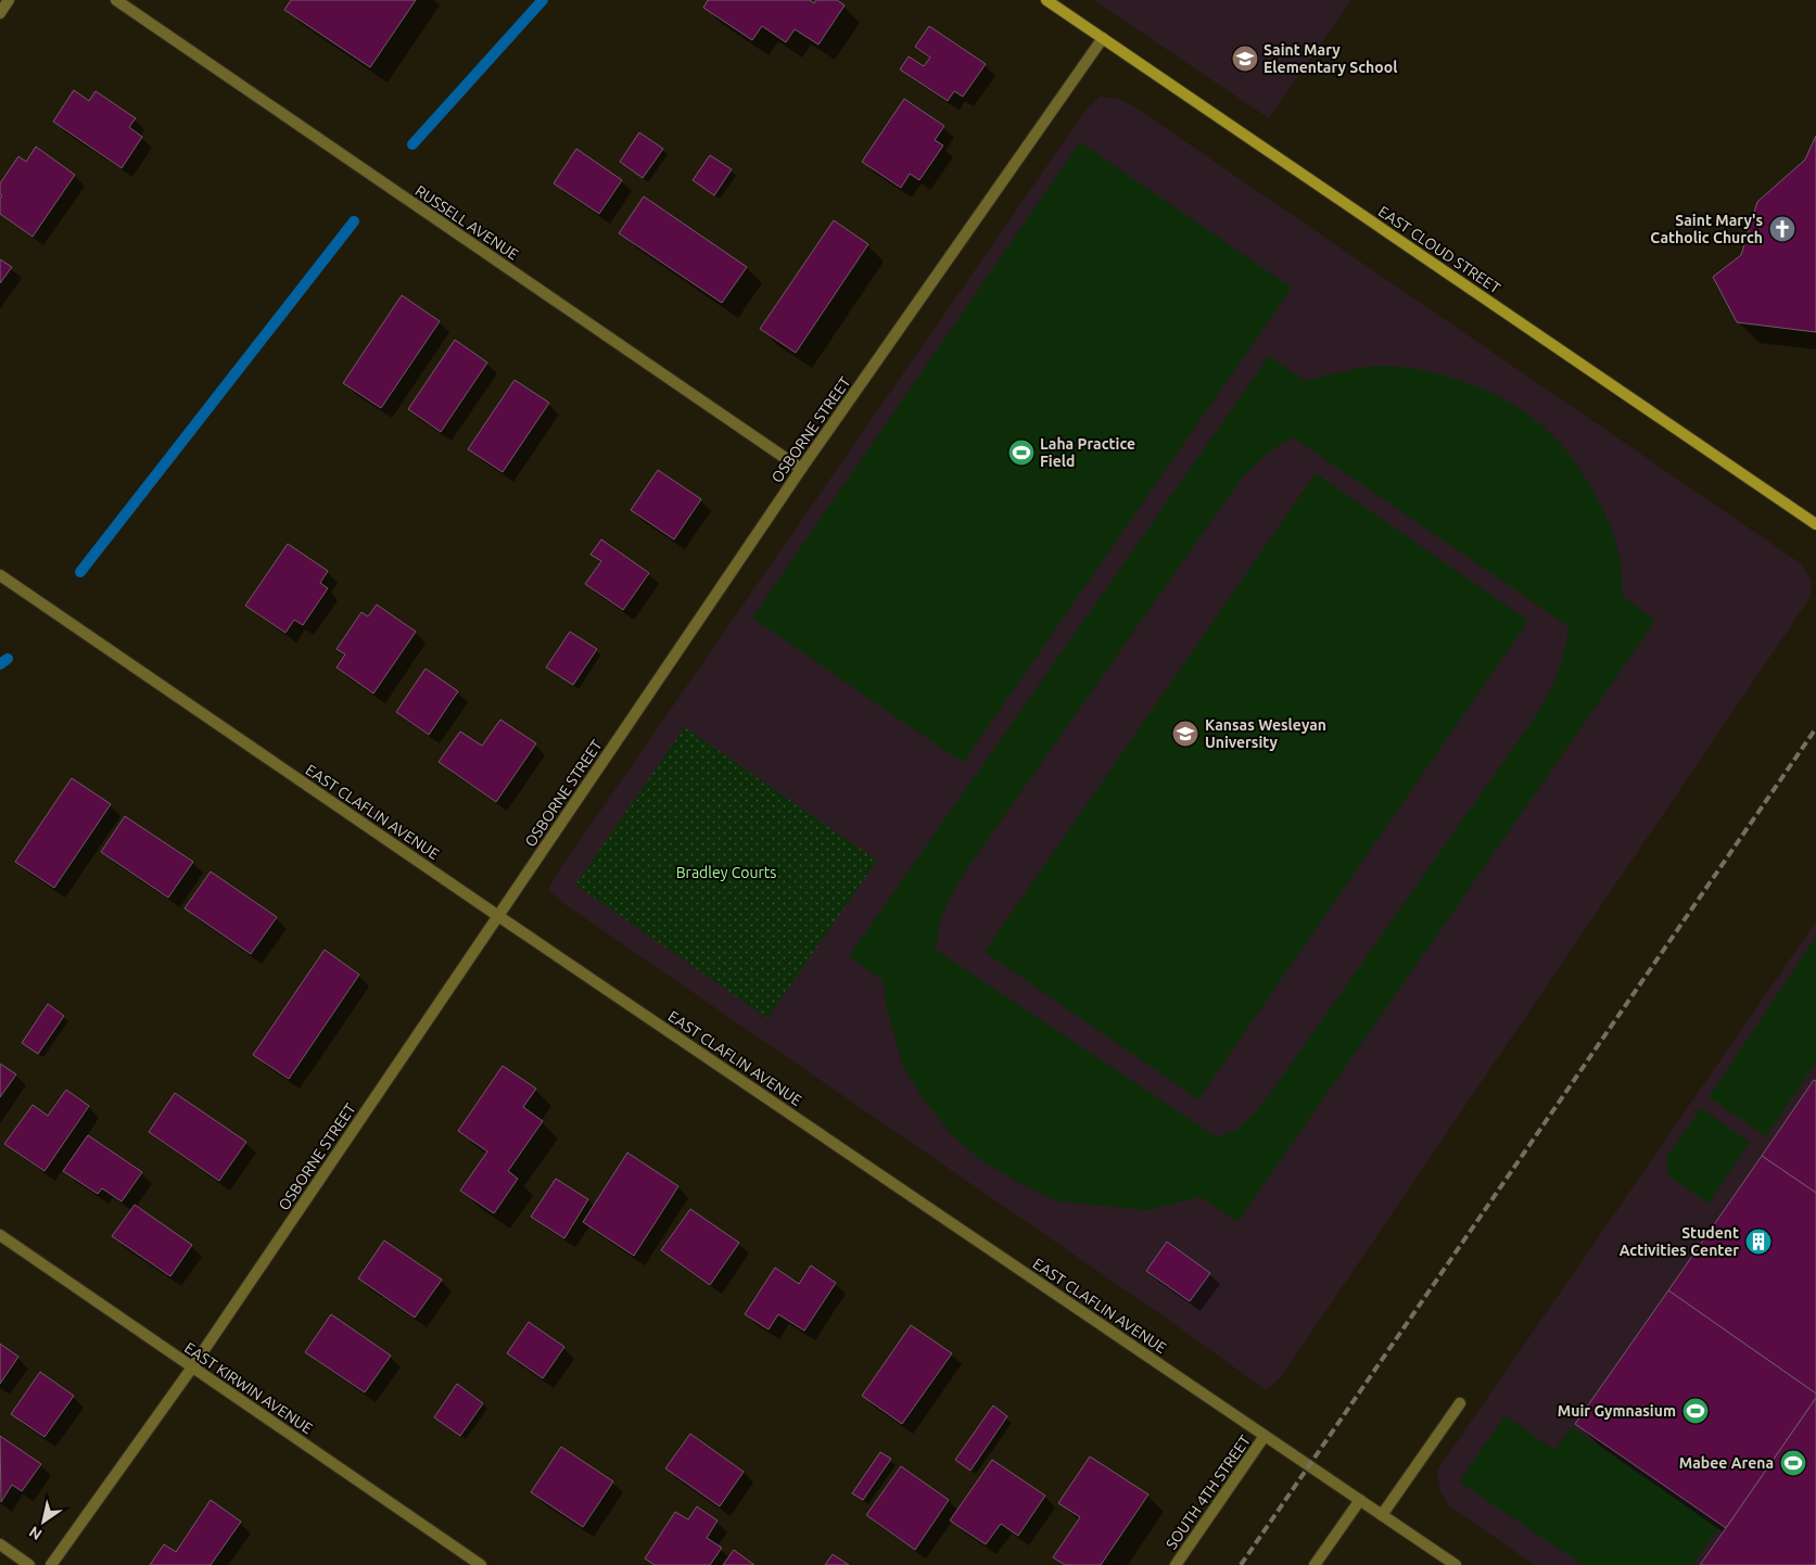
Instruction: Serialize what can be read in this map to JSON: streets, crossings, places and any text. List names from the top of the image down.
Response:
{
  "streets": {
    "main road": ["EAST CLOUD STREET"],
    "street": [
      "RUSSELL AVENUE",
      "OSBORNE STREET",
      "EAST CLAFLIN AVENUE",
      "EAST KIRWIN AVENUE",
      "SOUTH 4TH STREET"
    ]
  },
  "crossings": [
    ["RUSSELL AVENUE", "OSBORNE STREET"],
    ["EAST CLOUD STREET", "OSBORNE STREET"],
    ["OSBORNE STREET", "EAST CLAFLIN AVENUE"],
    ["OSBORNE STREET", "EAST KIRWIN AVENUE"],
    ["EAST CLAFLIN AVENUE", "SOUTH 4TH STREET"]
  ],
  "parks": ["Bradley Courts"],
  "places": {
    "school or university": ["Saint Mary Elementary School", "Kansas Wesleyan University"],
    "church": ["Saint Mary's Catholic Church"],
    "sports": ["Laha Practice Field", "Muir Gymnasium", "Mabee Arena"],
    "building": ["Student Activities Center"]
  },
  "north": "bottom left"
}
